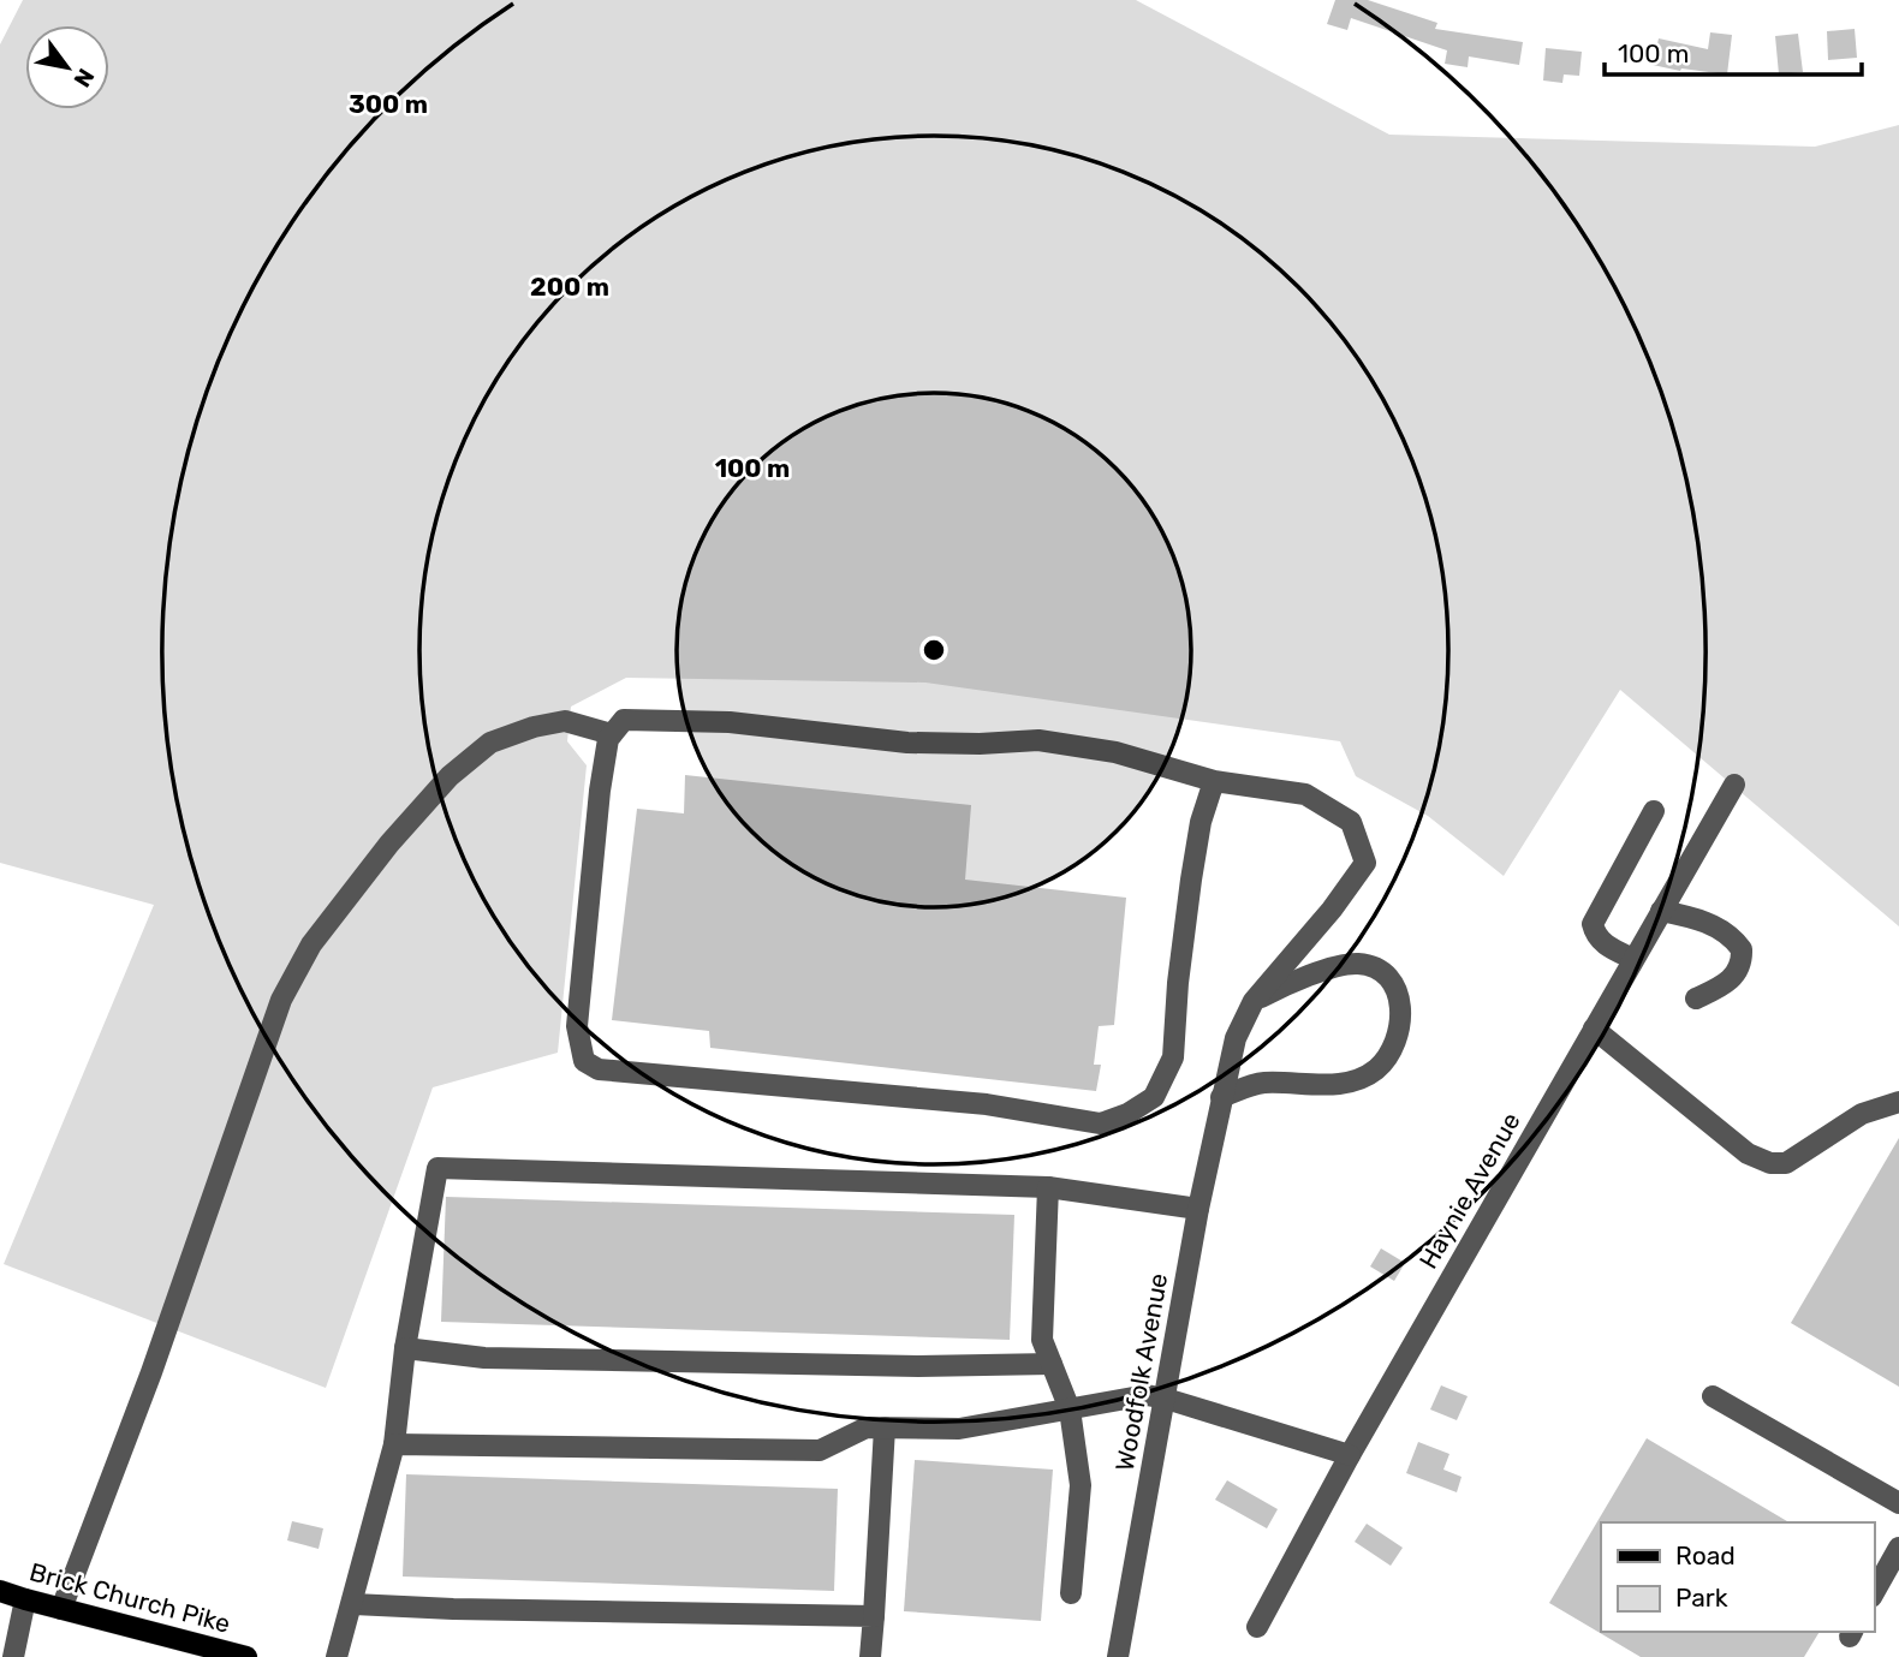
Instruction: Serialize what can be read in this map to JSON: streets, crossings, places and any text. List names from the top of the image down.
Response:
{
  "streets": {
    "main road": ["Brick Church Pike"],
    "street": ["Haynie Avenue", "Woodfolk Avenue"]
  },
  "legend": ["Road", "Park"],
  "scale_bar": "100 m",
  "north": "bottom right",
  "rings": ["300 m", "200 m", "100 m"]
}
